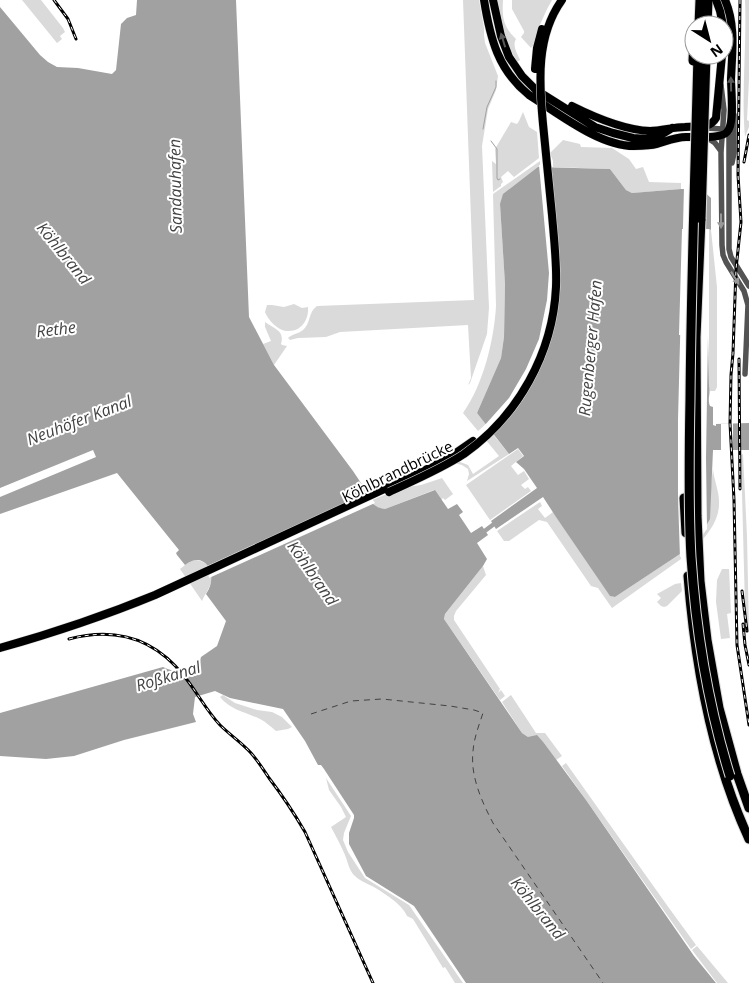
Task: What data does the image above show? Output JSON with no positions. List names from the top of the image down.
{
  "streets": {
    "main road": ["Köhlbrandbrücke"]
  },
  "water": [
    "Sandauhafen",
    "Köhlbrand",
    "Rethe",
    "Rugenberger Hafen",
    "Neuhöfer Kanal",
    "Roßkanal"
  ],
  "north": "bottom right"
}
